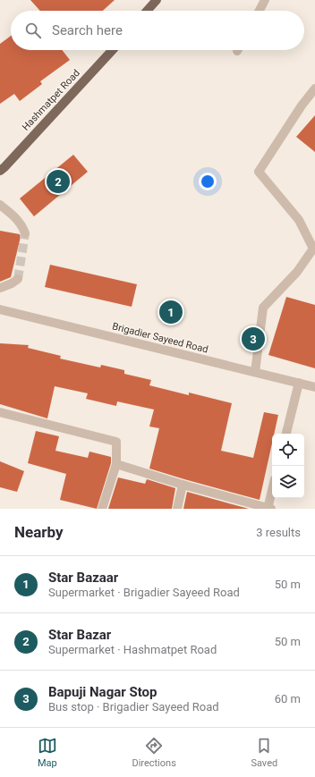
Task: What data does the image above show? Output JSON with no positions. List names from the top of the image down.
{
  "streets": {
    "main road": ["Hashmatpet Road"],
    "street": ["Brigadier Sayeed Road"]
  },
  "page": {
    "search": "Search here",
    "pins": ["2", "1", "3"],
    "heading": ["Nearby", "3 results"],
    "list": [
      {
        "mark": "1",
        "name": "Star Bazaar",
        "note": "Supermarket · Brigadier Sayeed Road",
        "value": "50 m"
      },
      {
        "mark": "2",
        "name": "Star Bazar",
        "note": "Supermarket · Hashmatpet Road",
        "value": "50 m"
      },
      {
        "mark": "3",
        "name": "Bapuji Nagar Stop",
        "note": "Bus stop · Brigadier Sayeed Road",
        "value": "60 m"
      }
    ],
    "nav": ["Map", "Directions", "Saved"]
  }
}
